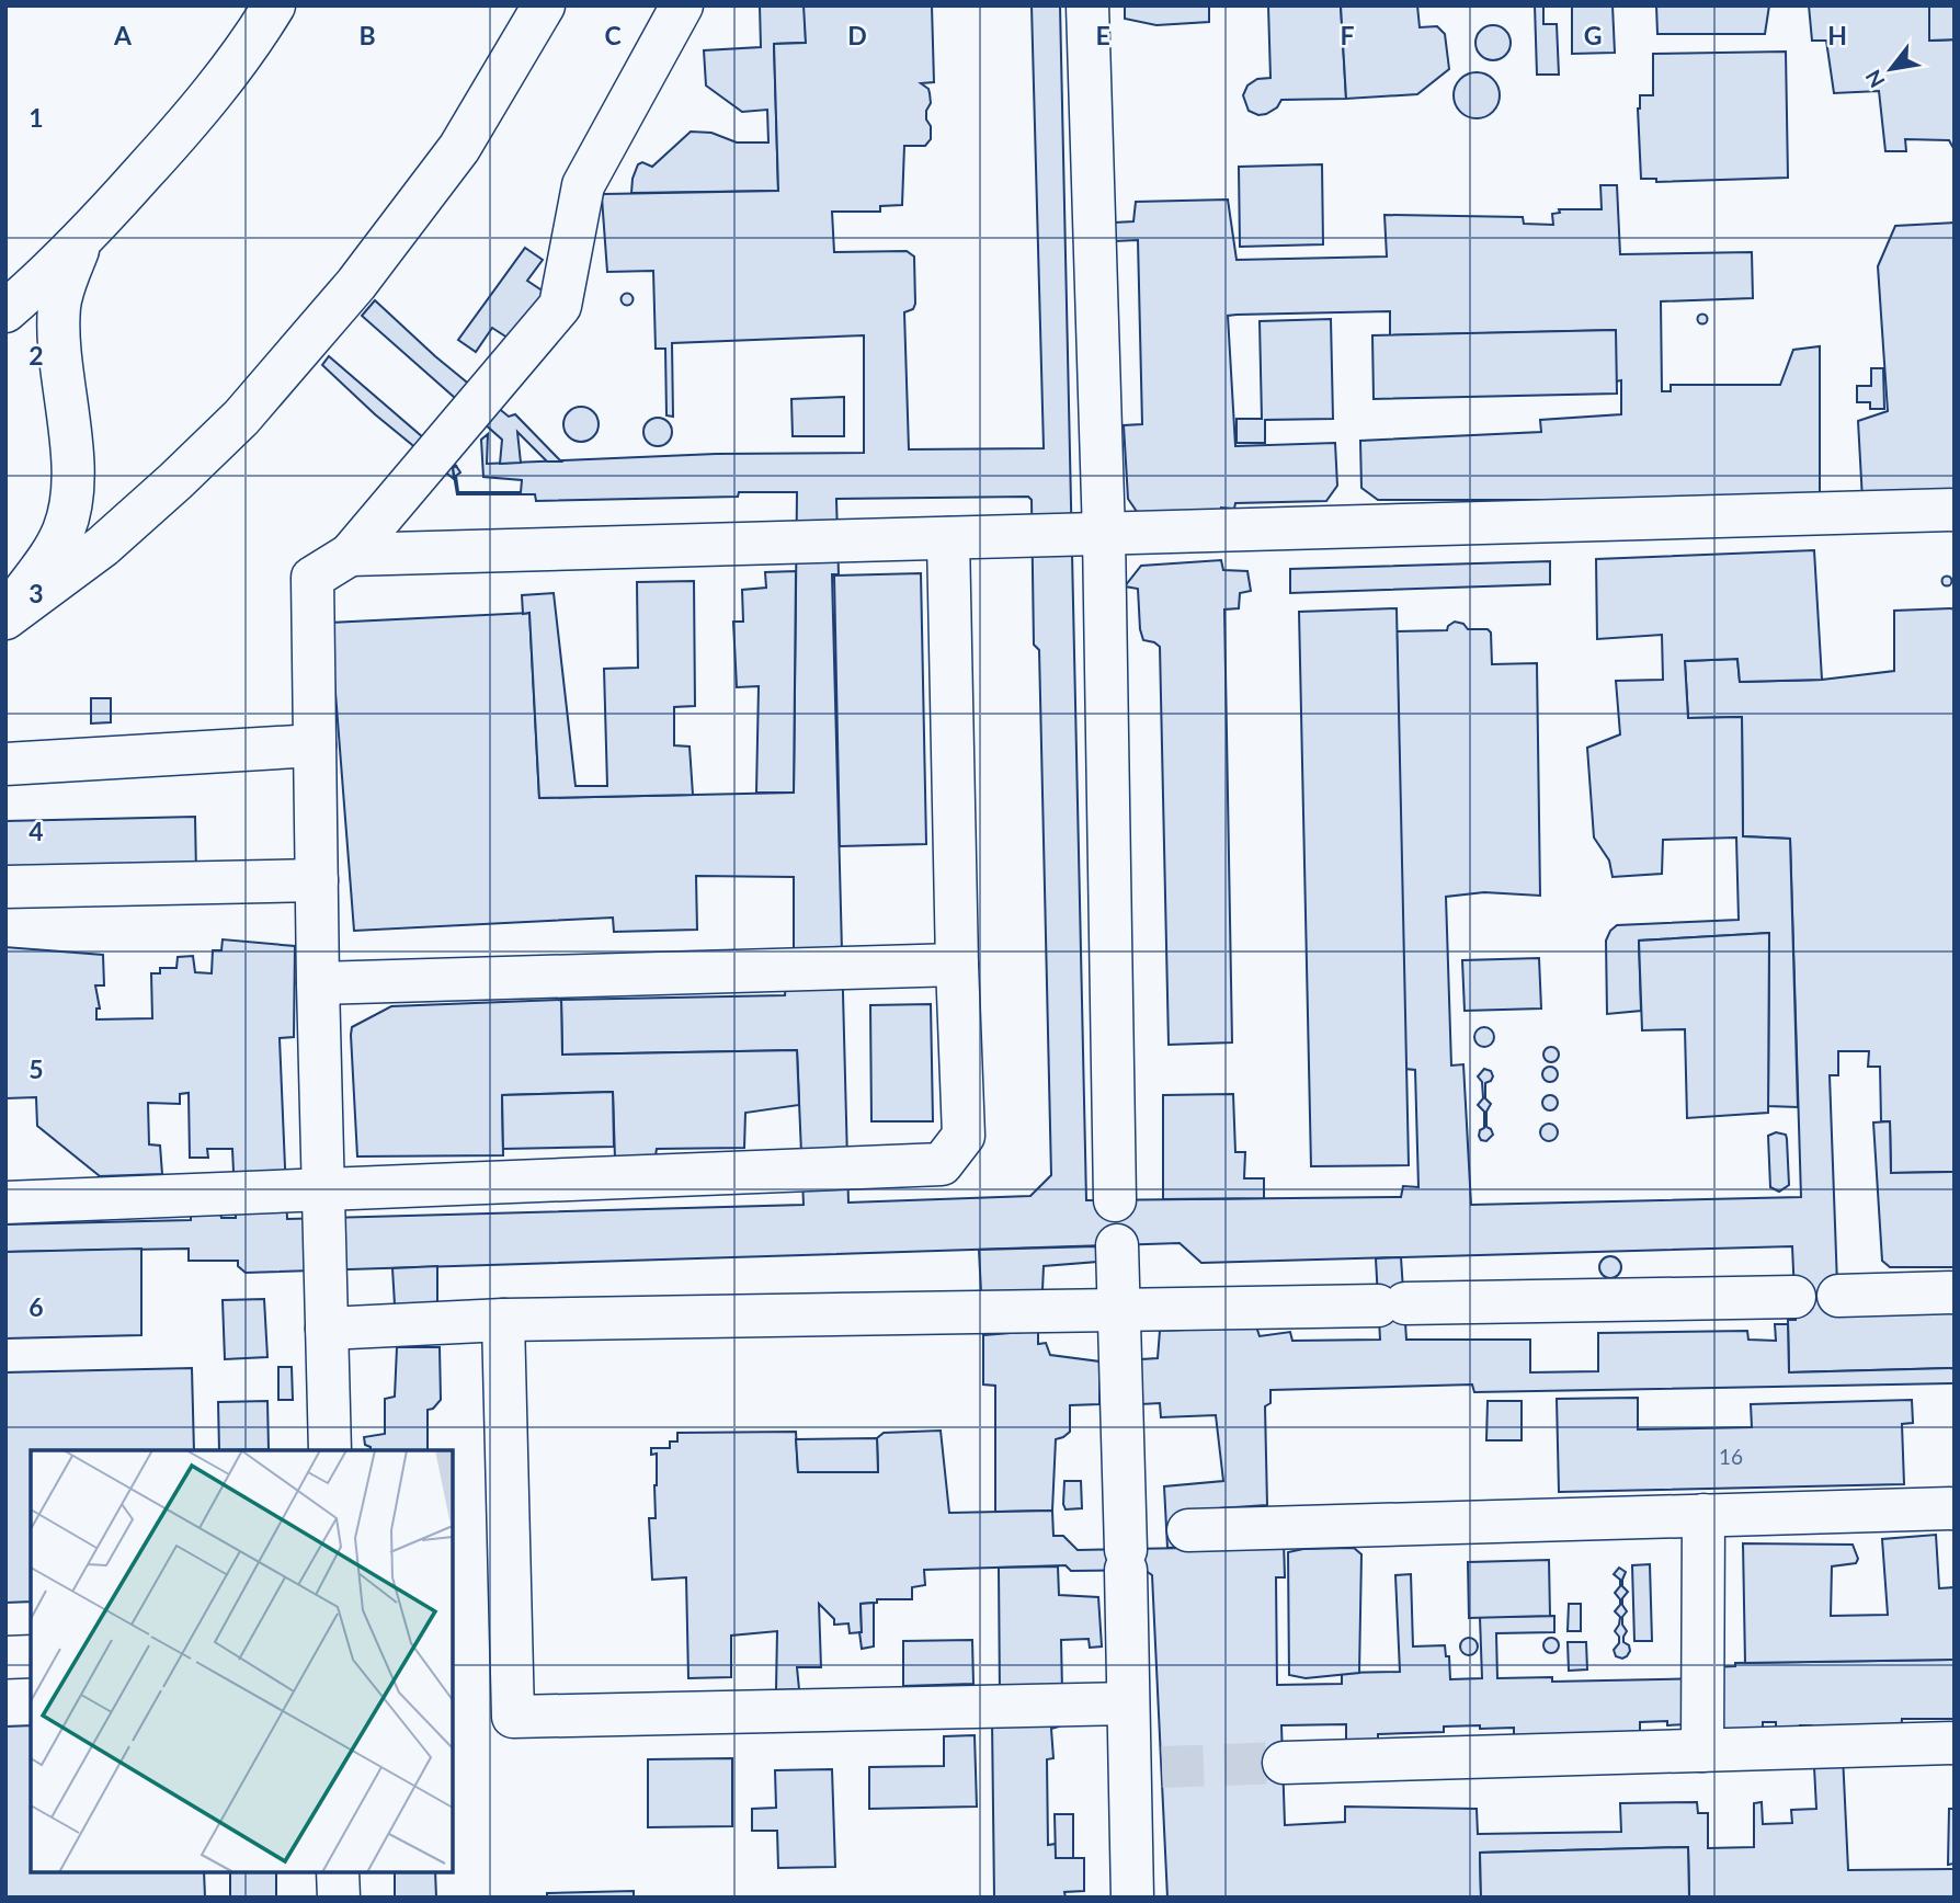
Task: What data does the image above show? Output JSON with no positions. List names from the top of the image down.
{
  "house_numbers": ["16"],
  "north": "bottom left",
  "grid": {
    "columns": [
      "A",
      "B",
      "C",
      "D",
      "E",
      "F",
      "G",
      "H"
    ],
    "rows": [
      "1",
      "2",
      "3",
      "4",
      "5",
      "6"
    ]
  }
}
